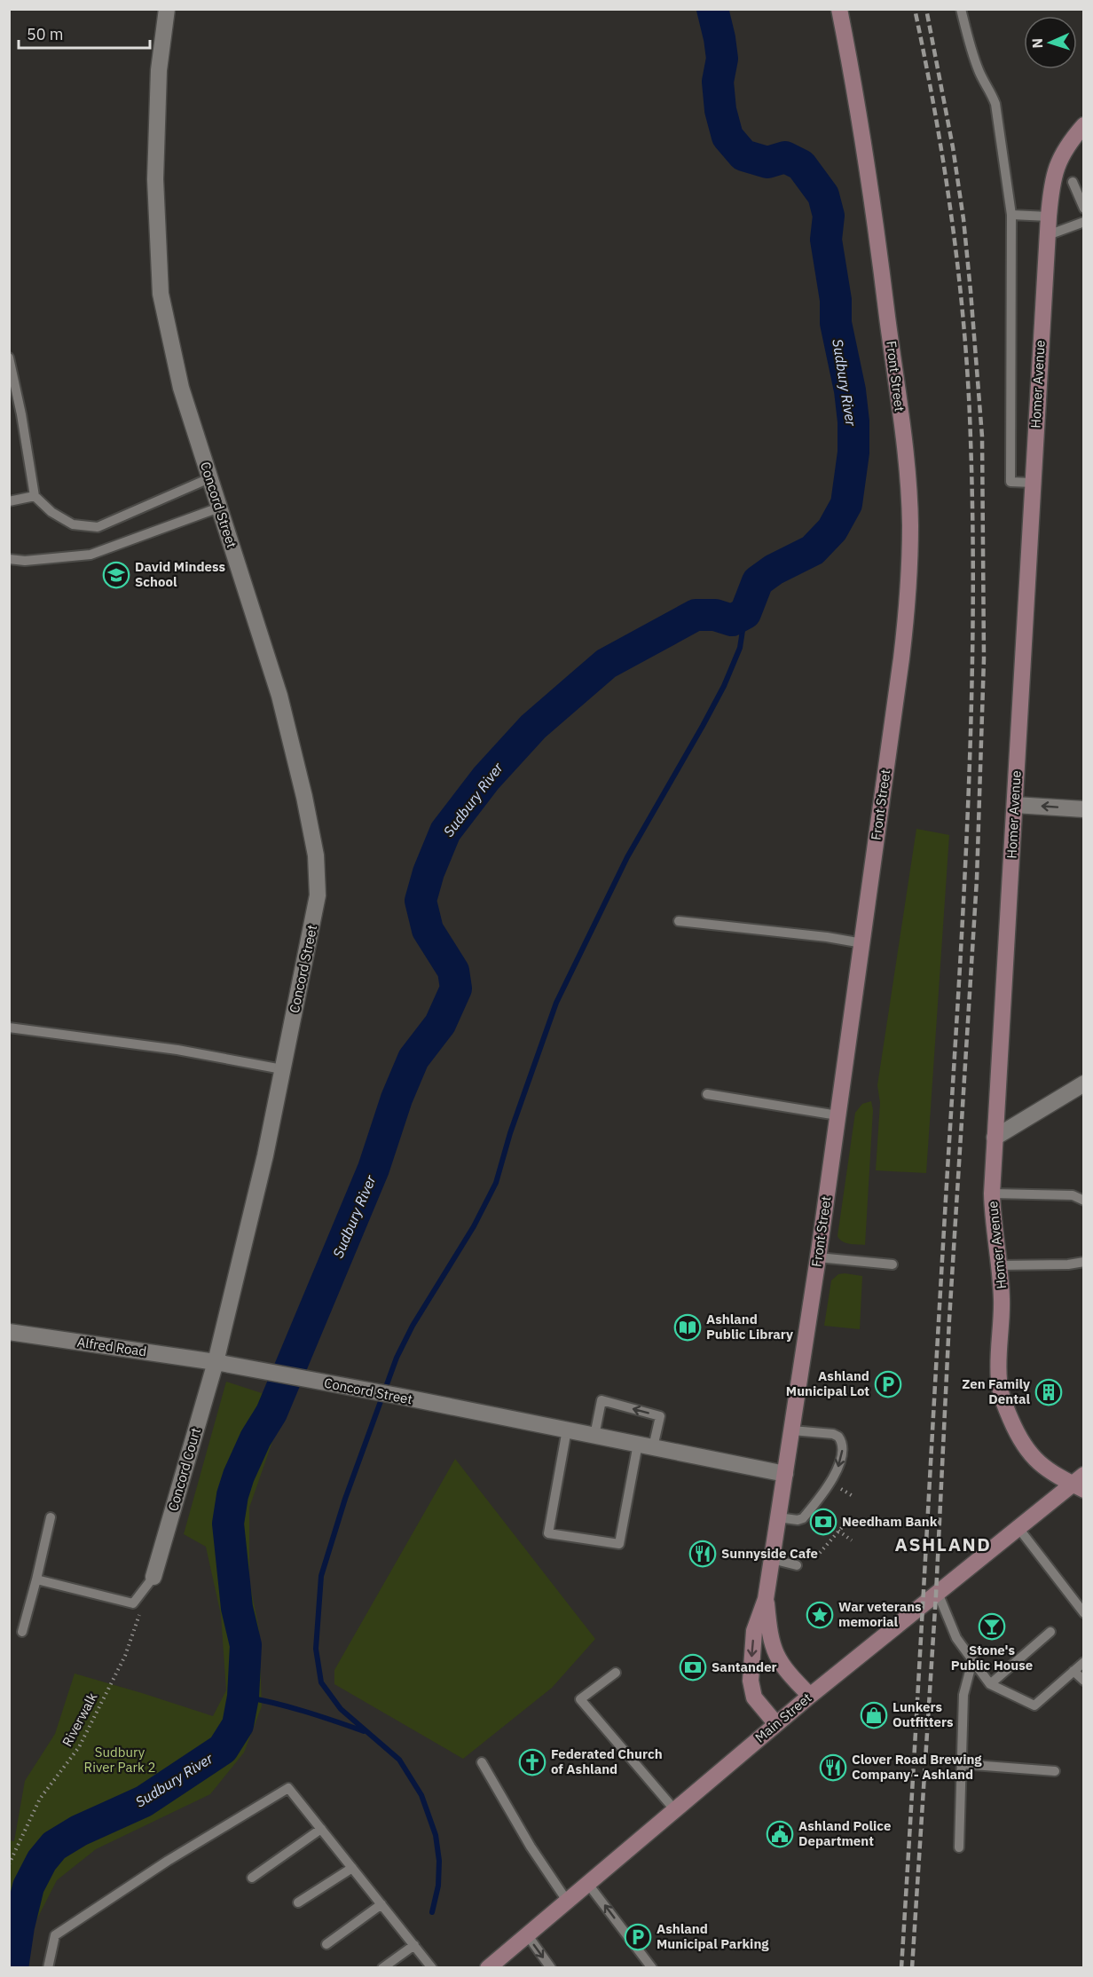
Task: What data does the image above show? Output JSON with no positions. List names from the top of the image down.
{
  "streets": {
    "street": [
      "Front Street",
      "Homer Avenue",
      "Concord Street",
      "Alfred Road",
      "Concord Court",
      "Main Street"
    ],
    "path": ["Riverwalk"]
  },
  "crossings": [
    ["Front Street", "Concord Street"],
    ["Front Street", "Main Street"],
    ["Homer Avenue", "Main Street"],
    ["Concord Street", "Alfred Road"],
    ["Concord Street", "Concord Court"],
    ["Alfred Road", "Concord Court"]
  ],
  "districts": ["ASHLAND"],
  "water": ["Sudbury River"],
  "parks": ["Sudbury River Park 2"],
  "places": {
    "school or university": ["David Mindess School"],
    "library": ["Ashland Public Library"],
    "parking": ["Ashland Municipal Lot", "Ashland Municipal Parking"],
    "building": ["Zen Family Dental"],
    "bank": ["Needham Bank", "Santander"],
    "restaurant": ["Sunnyside Cafe", "Clover Road Brewing Company - Ashland"],
    "place": ["War veterans memorial"],
    "bar": ["Stone's Public House"],
    "shop": ["Lunkers Outfitters"],
    "church": ["Federated Church of Ashland"],
    "public building": ["Ashland Police Department"]
  },
  "scale_bar": "50 m",
  "north": "left"
}
